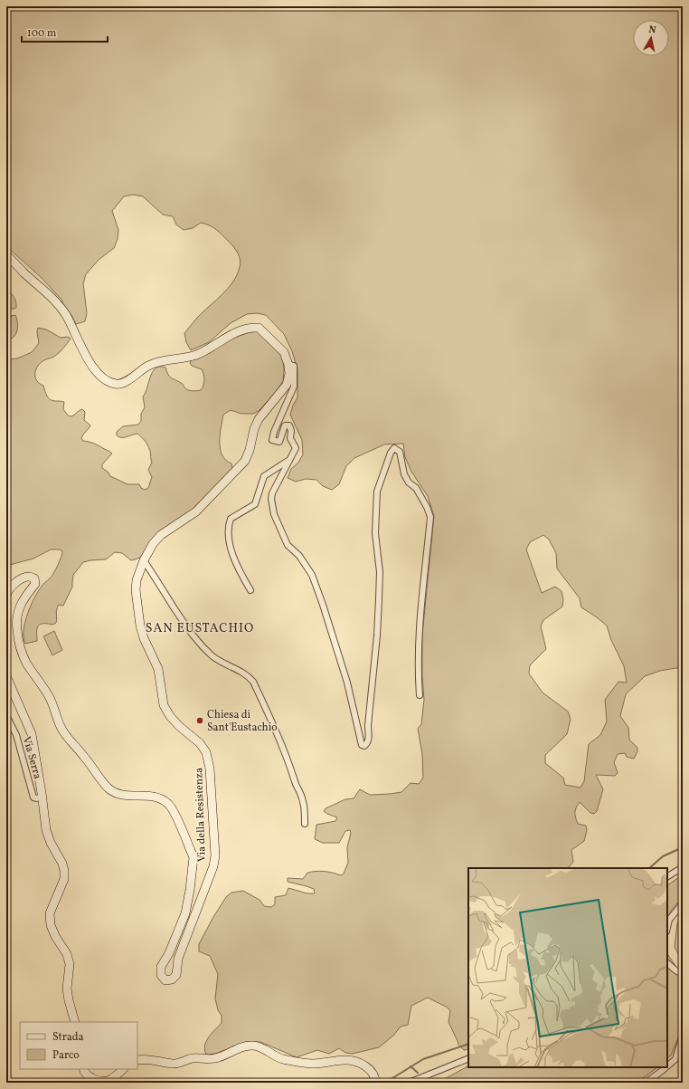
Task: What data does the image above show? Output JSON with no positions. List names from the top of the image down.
{
  "streets": {
    "street": ["Via Serra", "Via della Resistenza"]
  },
  "districts": ["SAN EUSTACHIO"],
  "places": ["Chiesa di Sant'Eustachio"],
  "legend": ["Strada", "Parco"],
  "scale_bar": "100 m",
  "north": "top"
}
